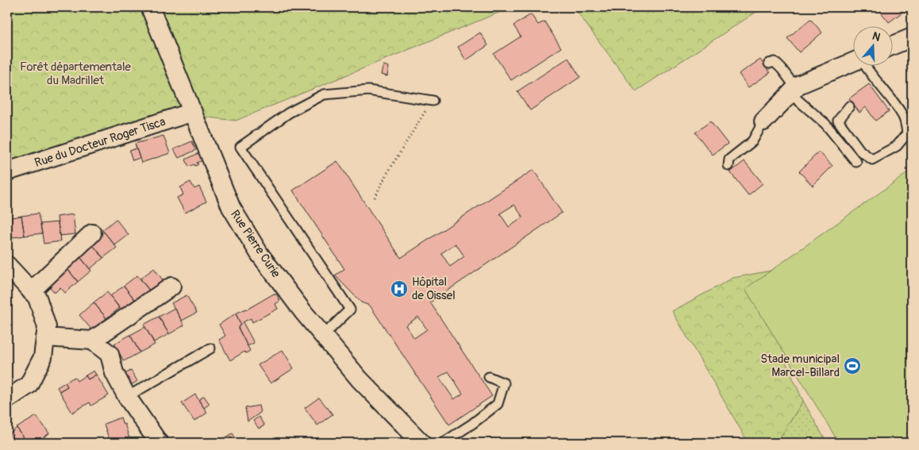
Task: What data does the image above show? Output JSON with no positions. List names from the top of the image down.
{
  "streets": {
    "street": ["Rue du Docteur Roger Tisca", "Rue Pierre Curie"]
  },
  "crossings": [
    ["Rue du Docteur Roger Tisca", "Rue Pierre Curie"]
  ],
  "parks": ["Forêt départementale du Madrillet"],
  "places": {
    "hospital": ["Hôpital de Oissel"],
    "sports": ["Stade municipal Marcel-Billard"]
  },
  "north": "top"
}
